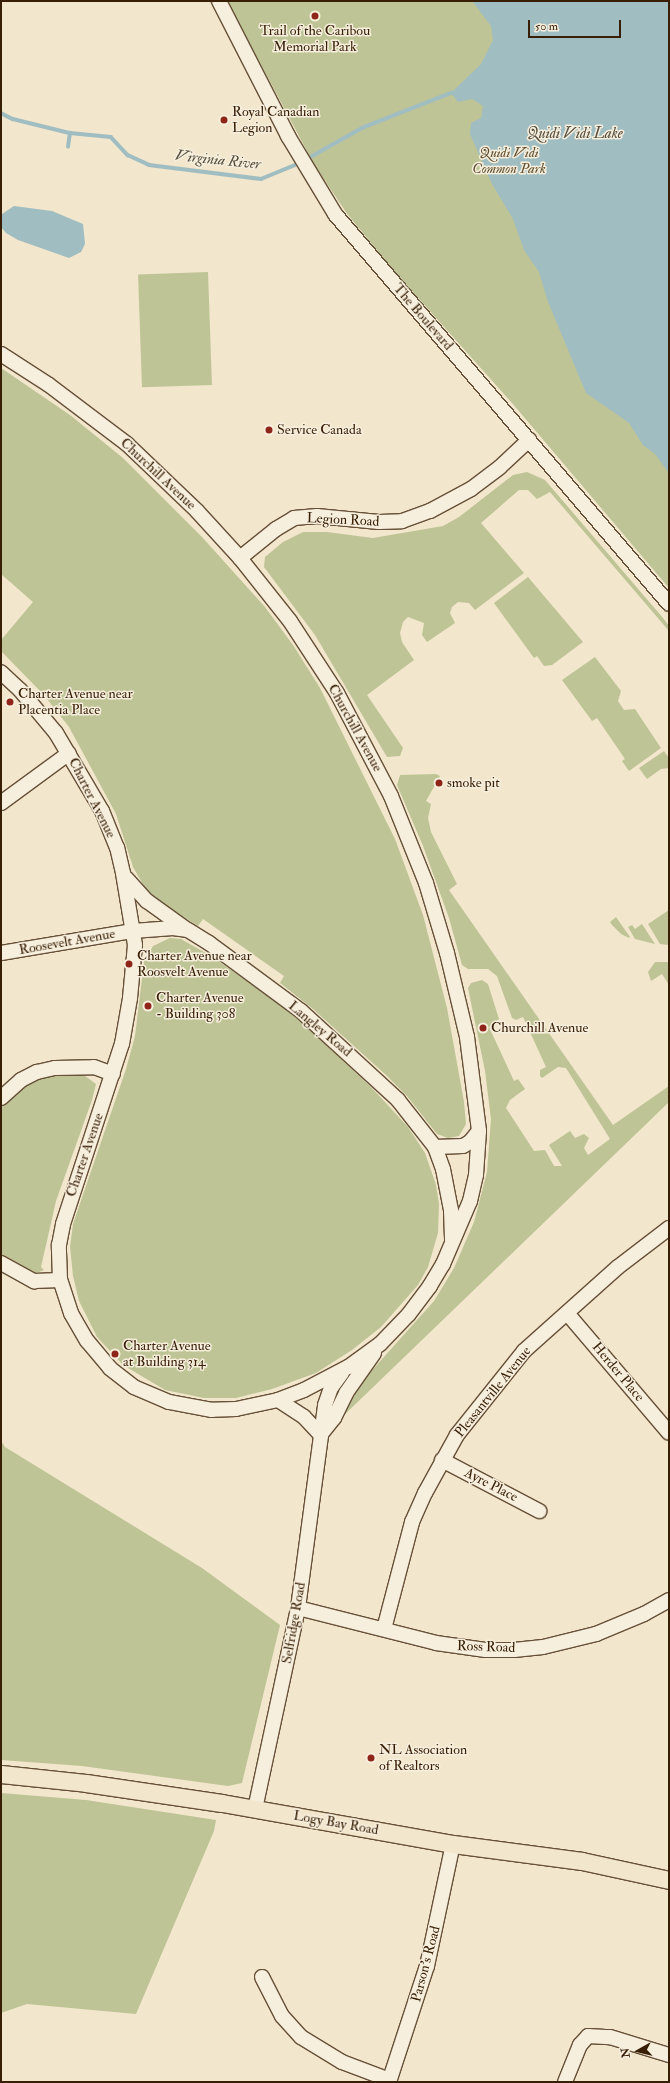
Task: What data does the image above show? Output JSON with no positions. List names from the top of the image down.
{
  "streets": {
    "main road": ["Logy Bay Road"],
    "street": [
      "The Boulevard",
      "Churchill Avenue",
      "Legion Road",
      "Charter Avenue",
      "Roosevelt Avenue",
      "Langley Road",
      "Herder Place",
      "Pleasantville Avenue",
      "Ayre Place",
      "Selfridge Road",
      "Ross Road",
      "Parson's Road"
    ]
  },
  "crossings": [
    ["The Boulevard", "Legion Road"],
    ["Churchill Avenue", "Legion Road"],
    ["Churchill Avenue", "Charter Avenue"],
    ["Churchill Avenue", "Langley Road"],
    ["Churchill Avenue", "Selfridge Road"],
    ["Charter Avenue", "Roosevelt Avenue"],
    ["Charter Avenue", "Langley Road"],
    ["Charter Avenue", "Selfridge Road"],
    ["Roosevelt Avenue", "Langley Road"],
    ["Herder Place", "Pleasantville Avenue"],
    ["Pleasantville Avenue", "Ayre Place"],
    ["Pleasantville Avenue", "Ross Road"],
    ["Selfridge Road", "Ross Road"],
    ["Selfridge Road", "Logy Bay Road"],
    ["Logy Bay Road", "Parson's Road"]
  ],
  "water": ["Quidi Vidi Lake", "Virginia River"],
  "parks": ["Quidi Vidi Common Park"],
  "places": [
    "Trail of the Caribou Memorial Park",
    "Royal Canadian Legion",
    "Service Canada",
    "Charter Avenue near Placentia Place",
    "smoke pit",
    "Charter Avenue near Roosvelt Avenue",
    "Charter Avenue - Building 308",
    "Churchill Avenue",
    "Charter Avenue at Building 314",
    "NL Association of Realtors"
  ],
  "scale_bar": "50 m",
  "north": "left"
}
